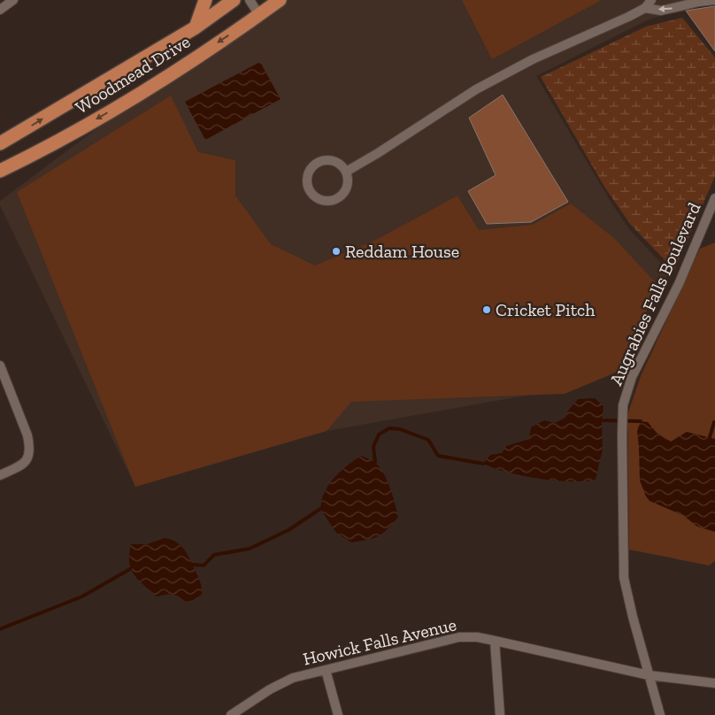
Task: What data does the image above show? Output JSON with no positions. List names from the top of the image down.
{
  "streets": {
    "main road": ["Woodmead Drive"],
    "street": ["Augrabies Falls Boulevard", "Howick Falls Avenue"]
  },
  "crossings": [
    ["Augrabies Falls Boulevard", "Howick Falls Avenue"]
  ],
  "places": ["Reddam House", "Cricket Pitch"]
}
